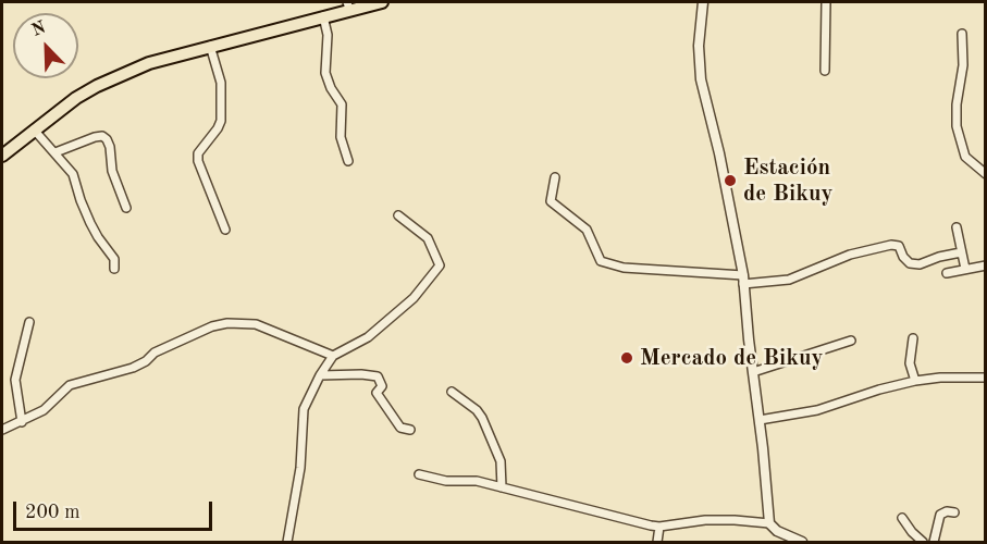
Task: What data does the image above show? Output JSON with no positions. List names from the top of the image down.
{
  "places": ["Estación de Bikuy", "Mercado de Bikuy"],
  "scale_bar": "200 m",
  "north": "top left"
}
